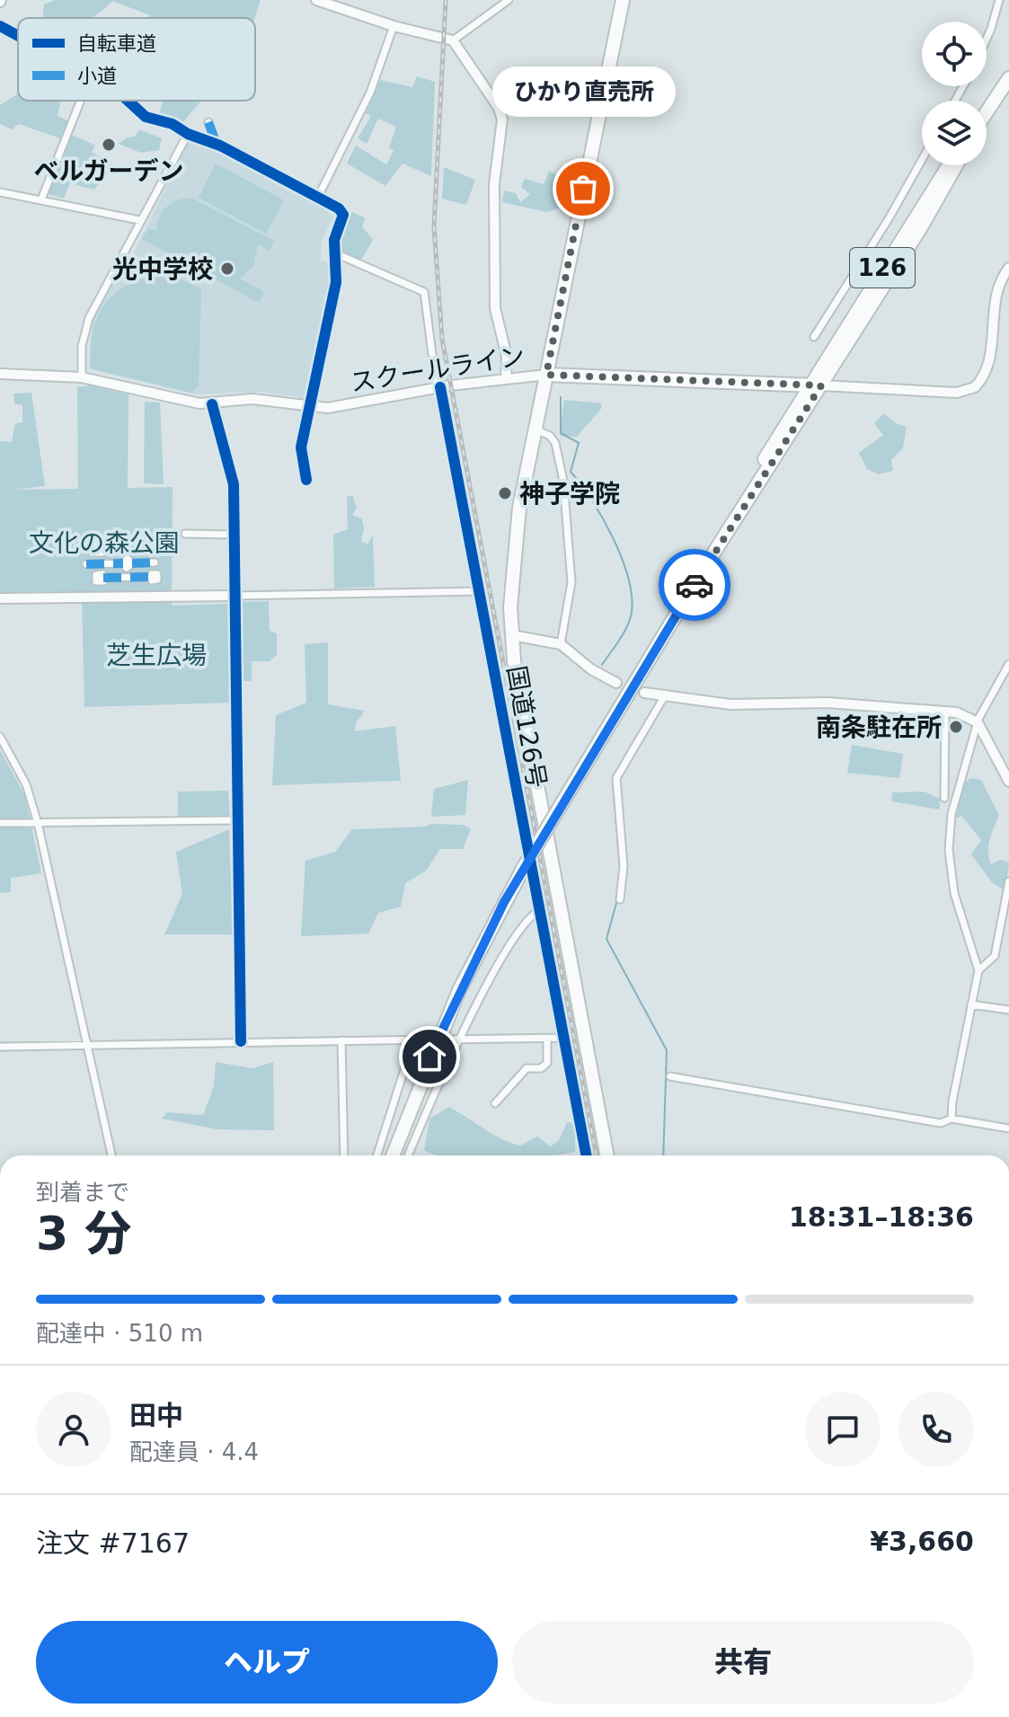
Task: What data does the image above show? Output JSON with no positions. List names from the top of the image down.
{
  "streets": {
    "highway": ["126", "国道126号"],
    "street": ["スクールライン"]
  },
  "crossings": [
    ["スクールライン", "国道126号"]
  ],
  "parks": ["文化の森公園", "芝生広場"],
  "places": [
    "ベルガーデン",
    "ひかり直売所",
    "光中学校",
    "神子学院",
    "南条駐在所"
  ],
  "legend": ["自転車道", "小道"],
  "page": {
    "bubble": "ひかり直売所",
    "heading": ["3 分", "到着まで", "18:31–18:36"],
    "panel": [
      "田中",
      "配達員 · 4.4",
      "注文 #7167",
      "¥3,660"
    ],
    "bar": "配達中 · 510 m",
    "buttons": ["ヘルプ", "共有"]
  }
}
